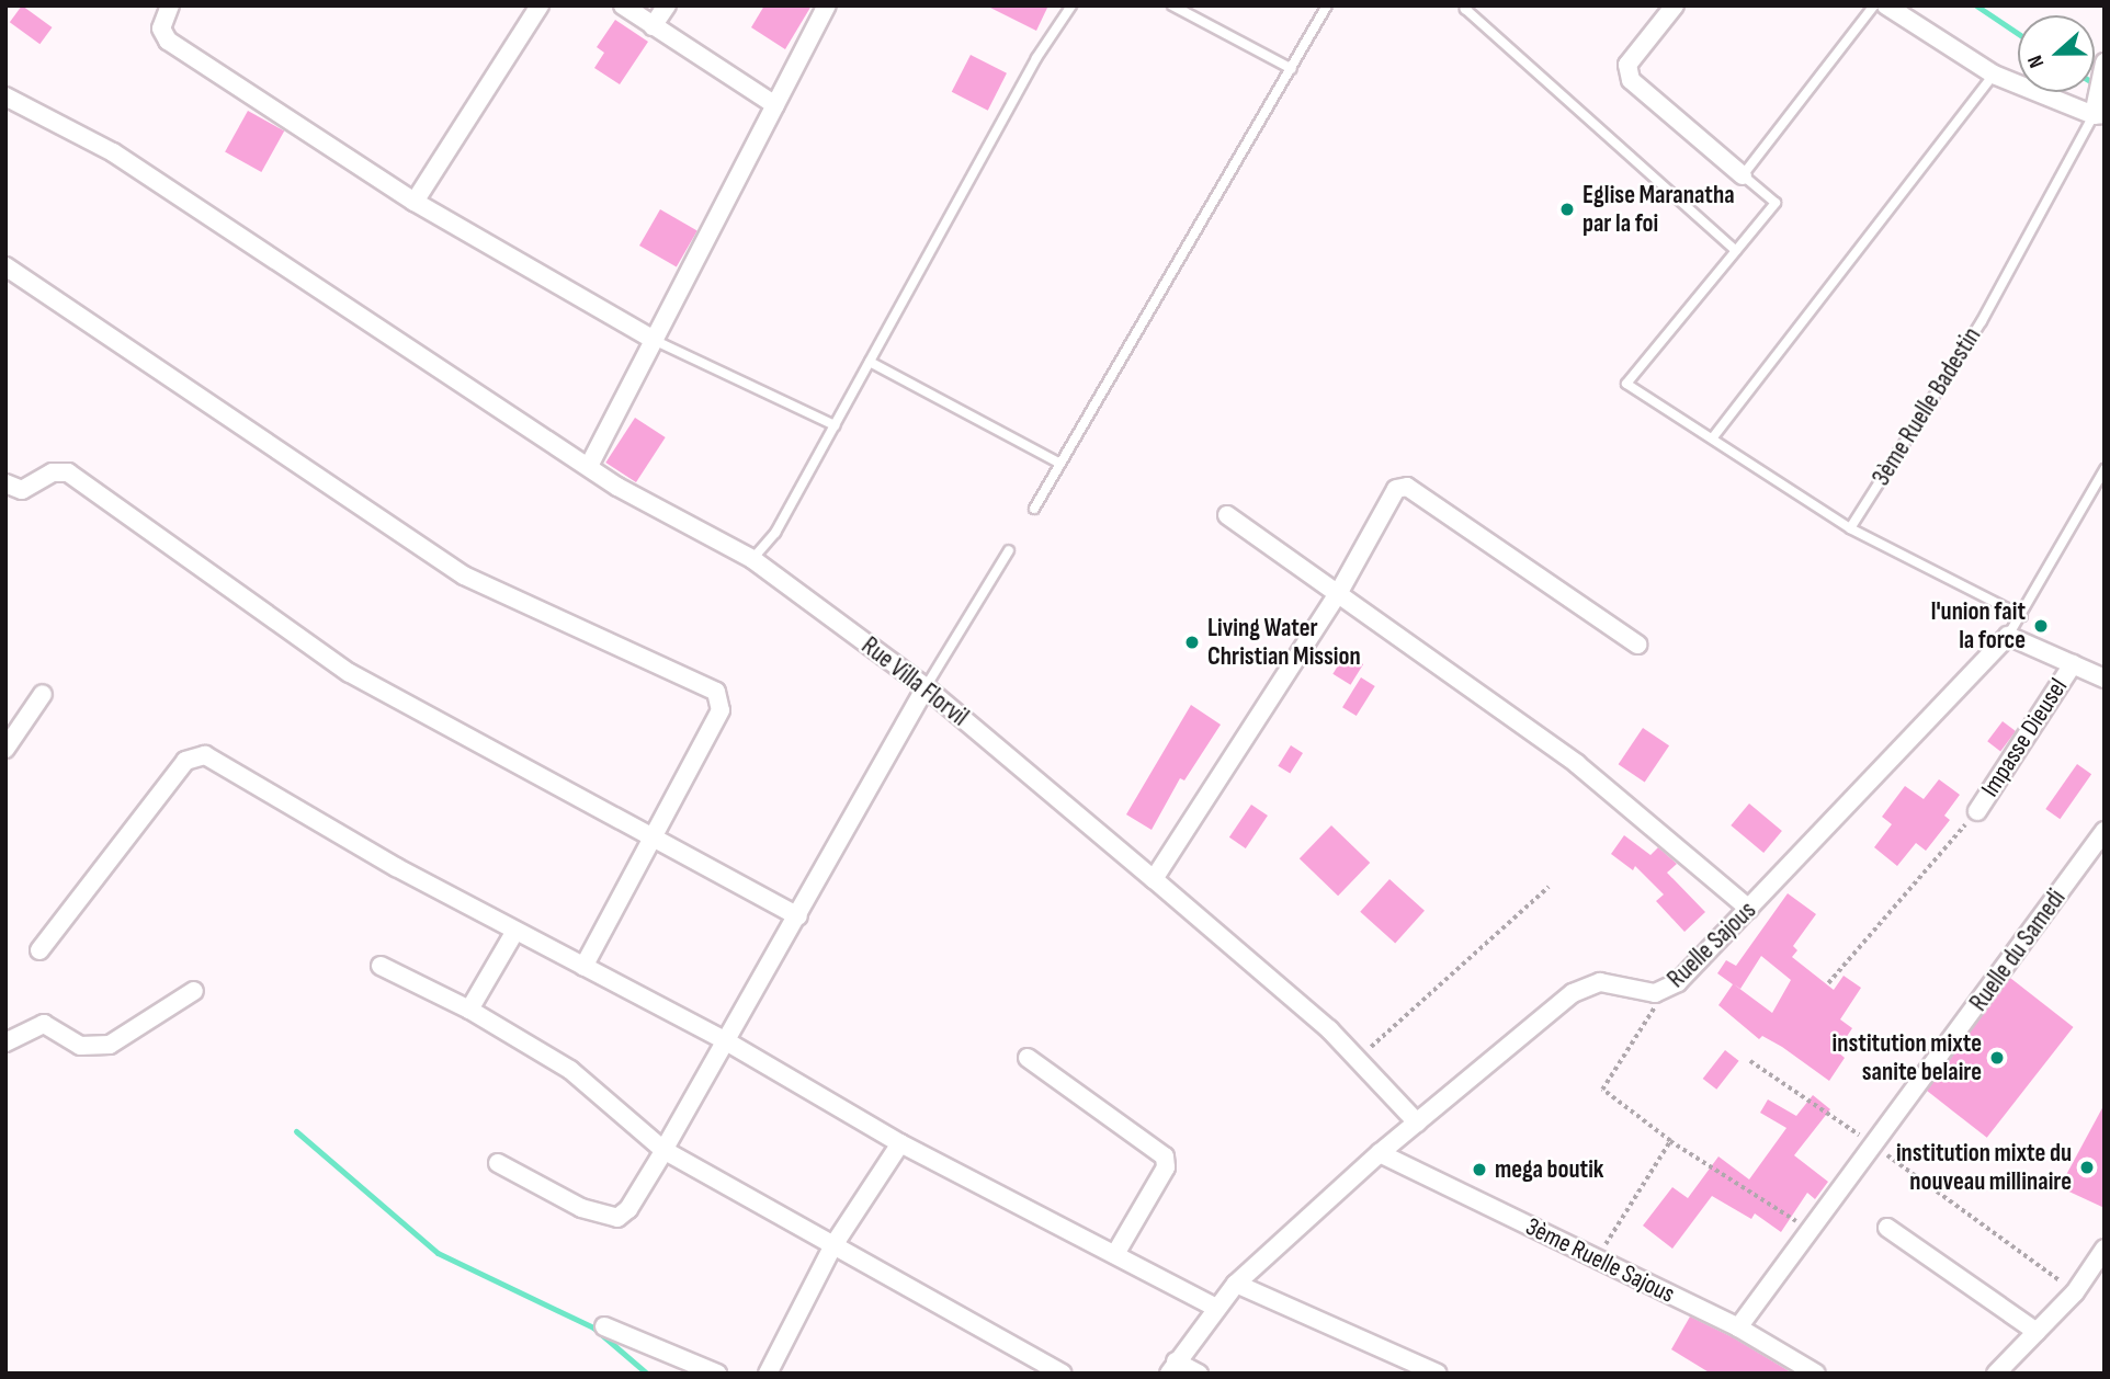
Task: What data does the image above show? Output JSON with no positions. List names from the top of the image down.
{
  "streets": {
    "street": [
      "Rue Villa Florvil",
      "Impasse Dieusel",
      "Ruelle Sajous",
      "Ruelle du Samedi",
      "3ème Ruelle Sajous"
    ],
    "lane": ["3ème Ruelle Badestin"]
  },
  "crossings": [
    ["Rue Villa Florvil", "Ruelle Sajous"],
    ["Ruelle Sajous", "3ème Ruelle Sajous"],
    ["Ruelle du Samedi", "3ème Ruelle Sajous"]
  ],
  "places": [
    "Eglise Maranatha par la foi",
    "l'union fait la force",
    "Living Water Christian Mission",
    "institution mixte sanite belaire",
    "institution mixte du nouveau millinaire",
    "mega boutik"
  ],
  "north": "left"
}
